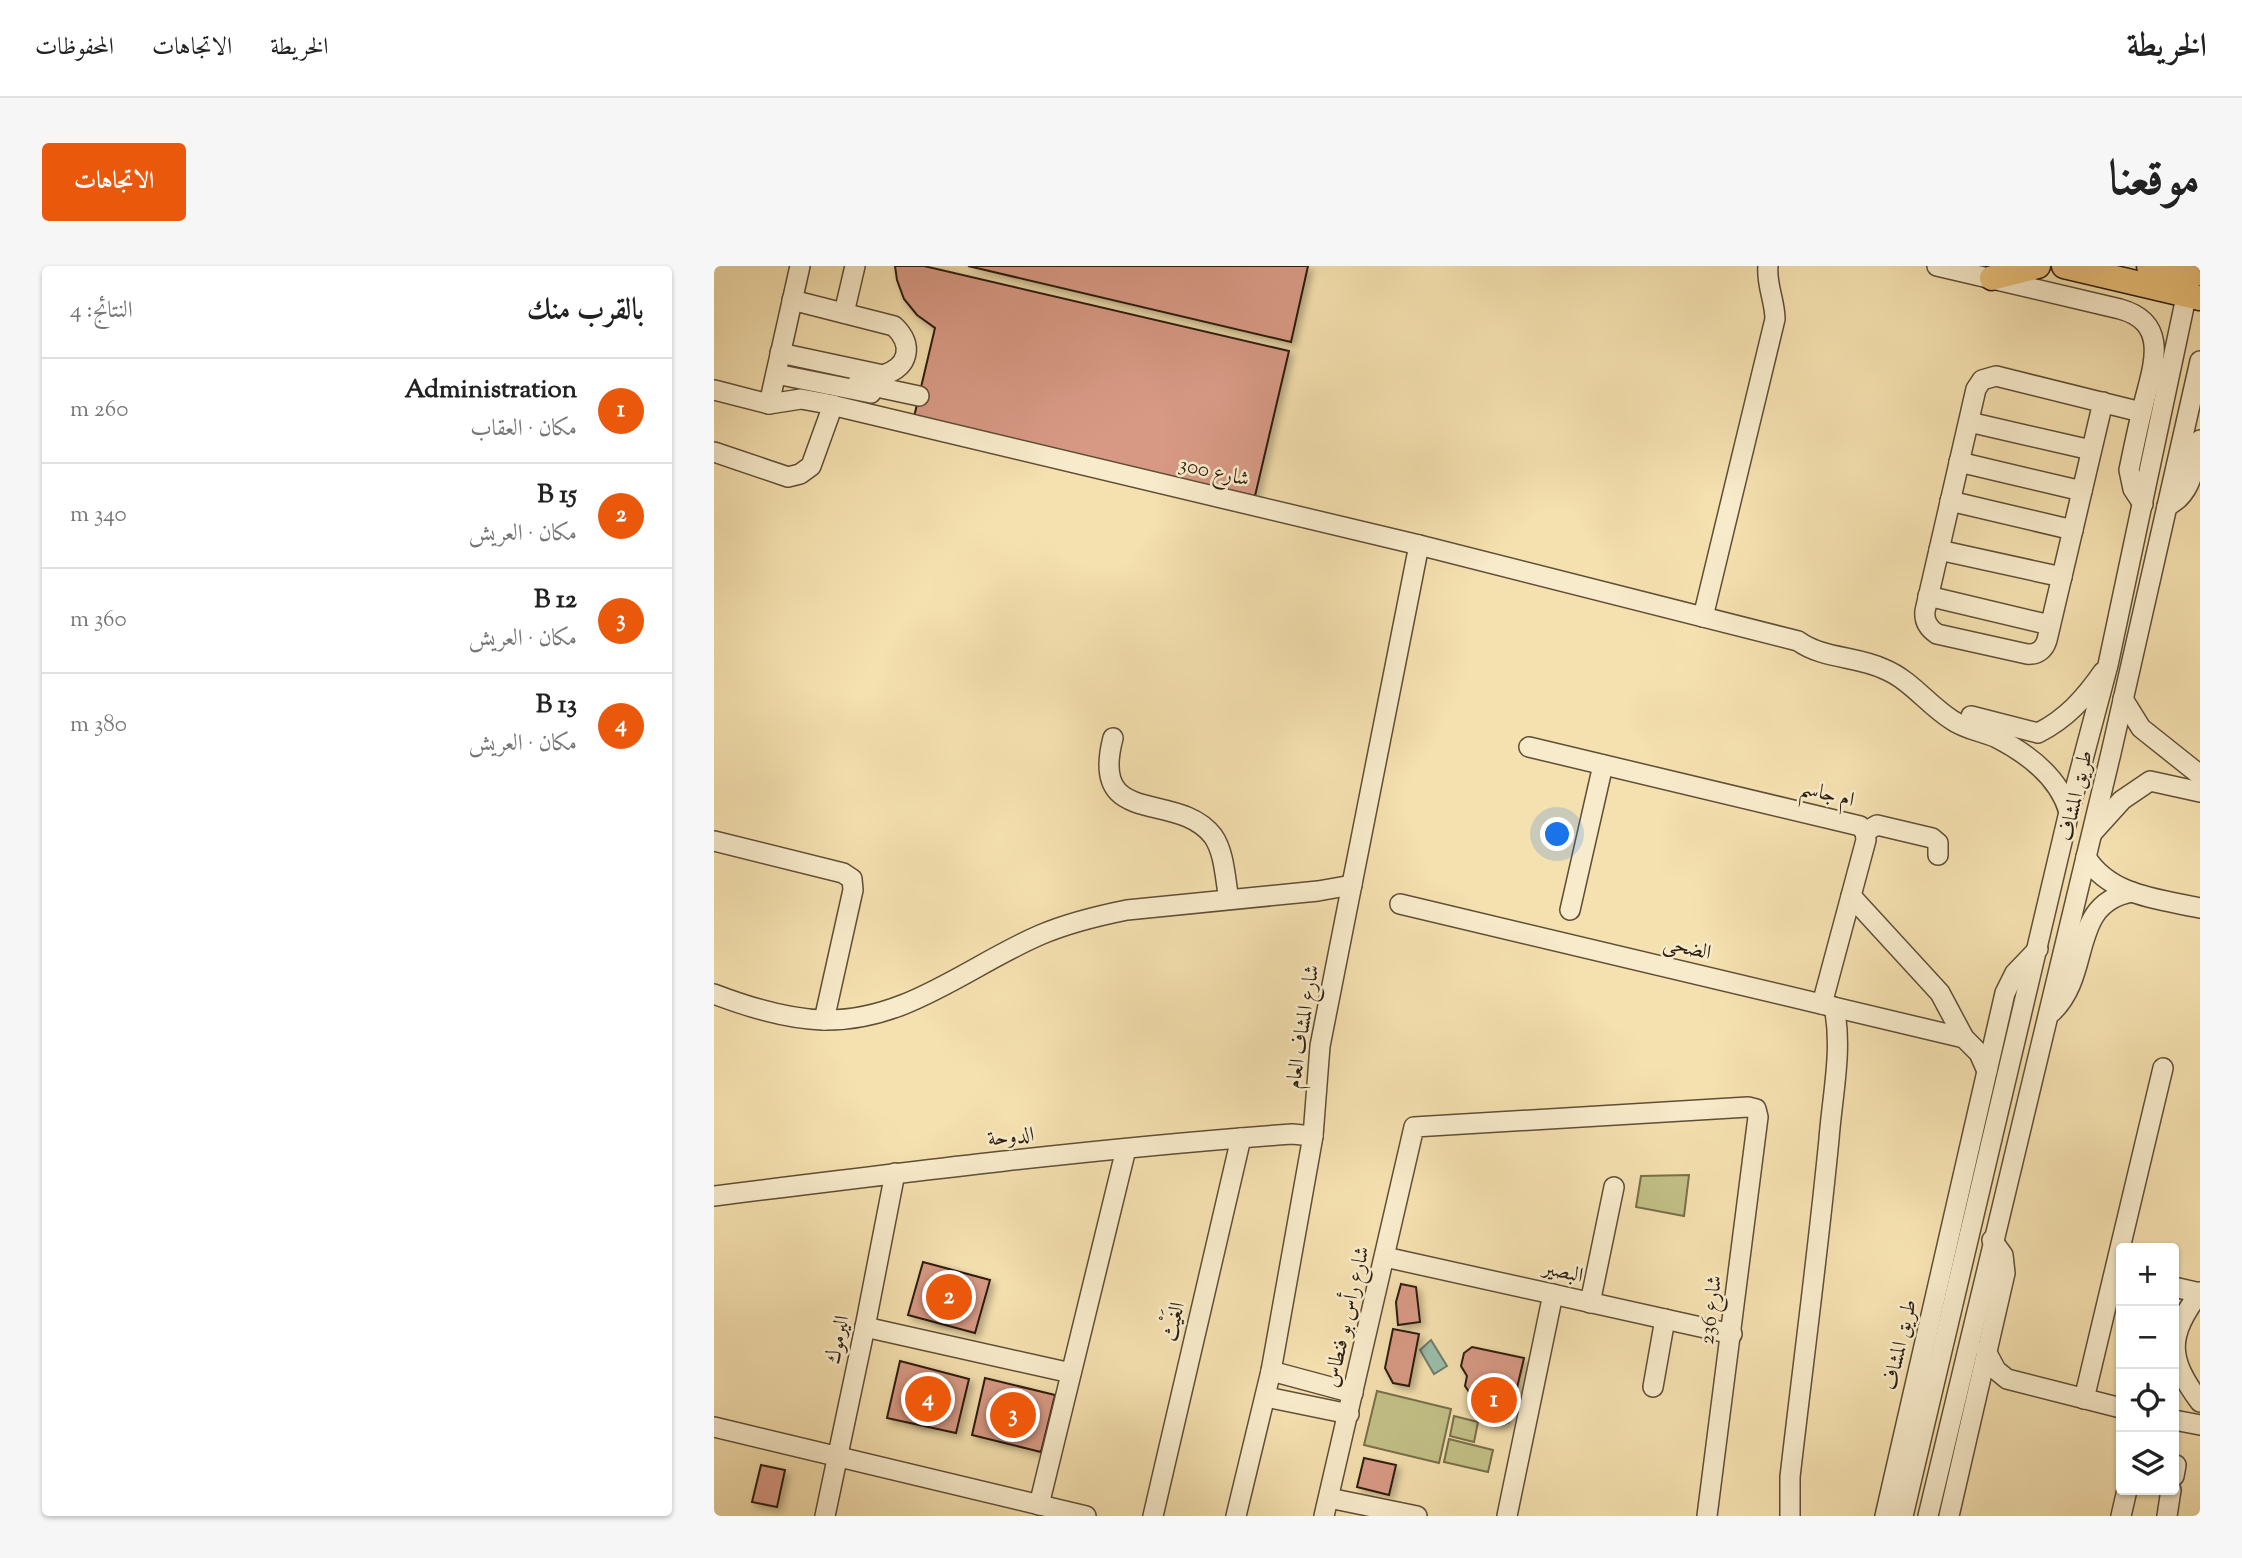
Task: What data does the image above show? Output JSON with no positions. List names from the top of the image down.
{
  "streets": {
    "street": [
      "شارع 300",
      "ام جاسم",
      "طريق المشاف",
      "الضحى",
      "شارع المشاف العام",
      "الدوحة",
      "البصير",
      "شارع 236",
      "شارع رأس بو فنطاس",
      "الغَيْث",
      "اليرموك"
    ]
  },
  "crossings": [
    ["شارع 300", "شارع المشاف العام"],
    ["ام جاسم", "الضحى"],
    ["شارع المشاف العام", "الدوحة"],
    ["الدوحة", "الغَيْث"],
    ["الدوحة", "اليرموك"],
    ["البصير", "شارع 236"],
    ["البصير", "شارع رأس بو فنطاس"],
    ["شارع 236", "شارع رأس بو فنطاس"]
  ],
  "page": {
    "header": "الخريطة",
    "nav": ["الخريطة", "الاتجاهات", "المحفوظات"],
    "title": "موقعنا",
    "buttons": "الاتجاهات",
    "heading": ["بالقرب منك", "النتائج: 4"],
    "list": [
      {
        "mark": "1",
        "name": "Administration",
        "note": "مكان · العقاب",
        "value": "260 m"
      },
      {
        "mark": "2",
        "name": "B 15",
        "note": "مكان · العريش",
        "value": "340 m"
      },
      {
        "mark": "3",
        "name": "B 12",
        "note": "مكان · العريش",
        "value": "360 m"
      },
      {
        "mark": "4",
        "name": "B 13",
        "note": "مكان · العريش",
        "value": "380 m"
      }
    ],
    "map_buttons": ["+", "−"],
    "pins": [
      "2",
      "4",
      "1",
      "3"
    ]
  }
}
